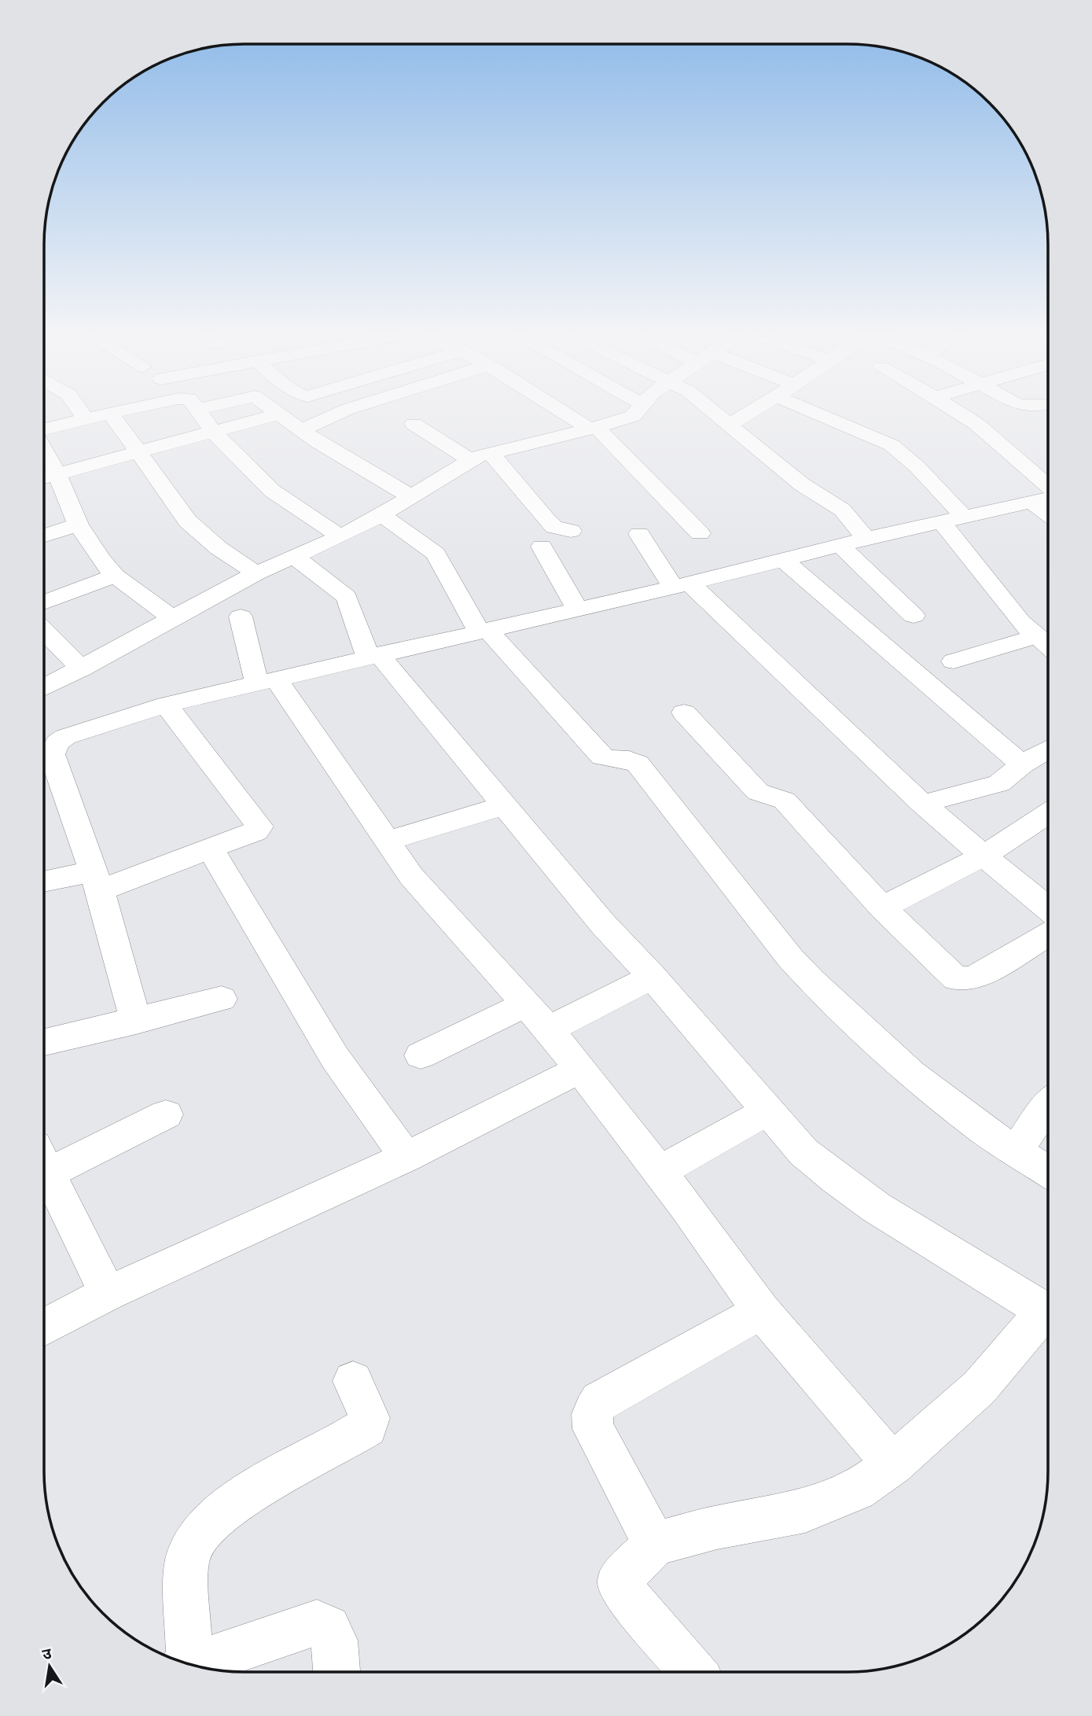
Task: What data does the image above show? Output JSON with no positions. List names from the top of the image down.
{
  "north": "top"
}
